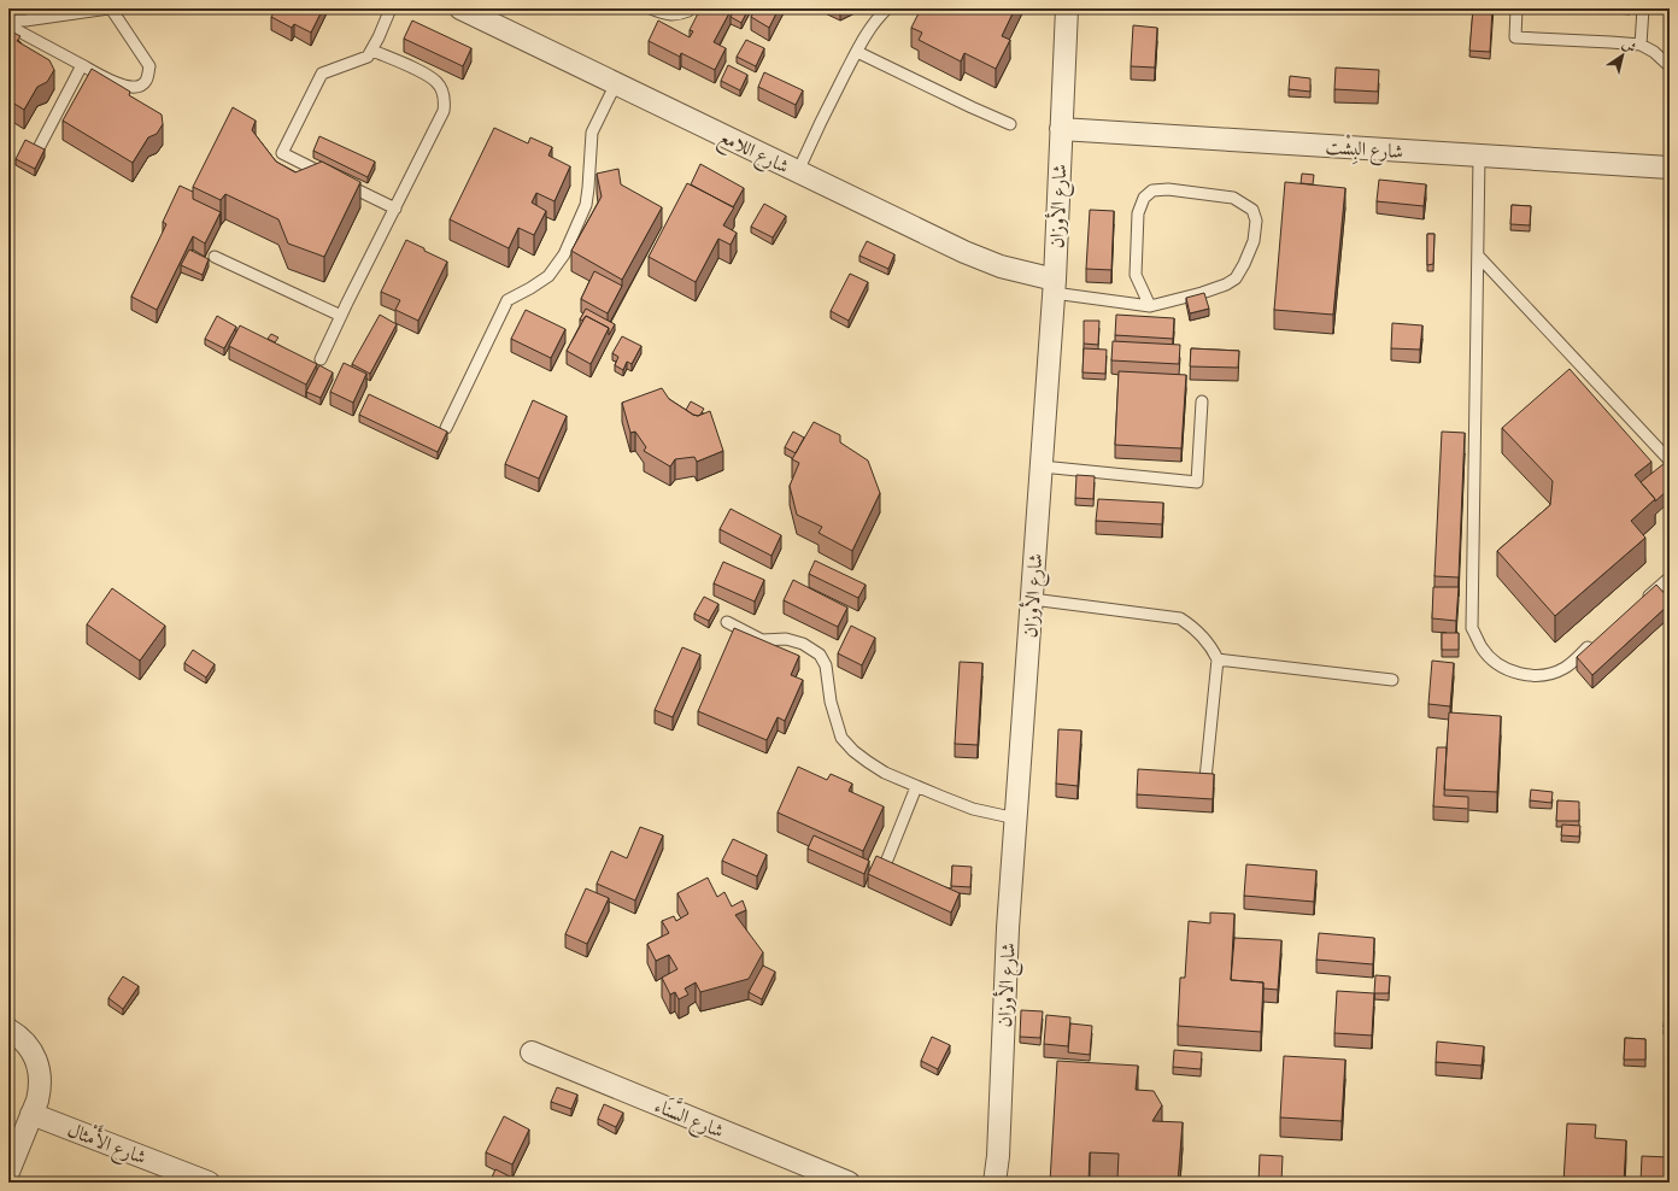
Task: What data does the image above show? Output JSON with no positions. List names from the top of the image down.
{
  "streets": {
    "street": [
      "شارع البِشْت",
      "شارع اللامع",
      "شارع الأوزان",
      "شارع السَّنَاء",
      "شارع الأَمْثال"
    ]
  },
  "crossings": [
    ["شارع البِشْت", "شارع الأوزان"],
    ["شارع اللامع", "شارع الأوزان"]
  ],
  "north": "top right"
}
